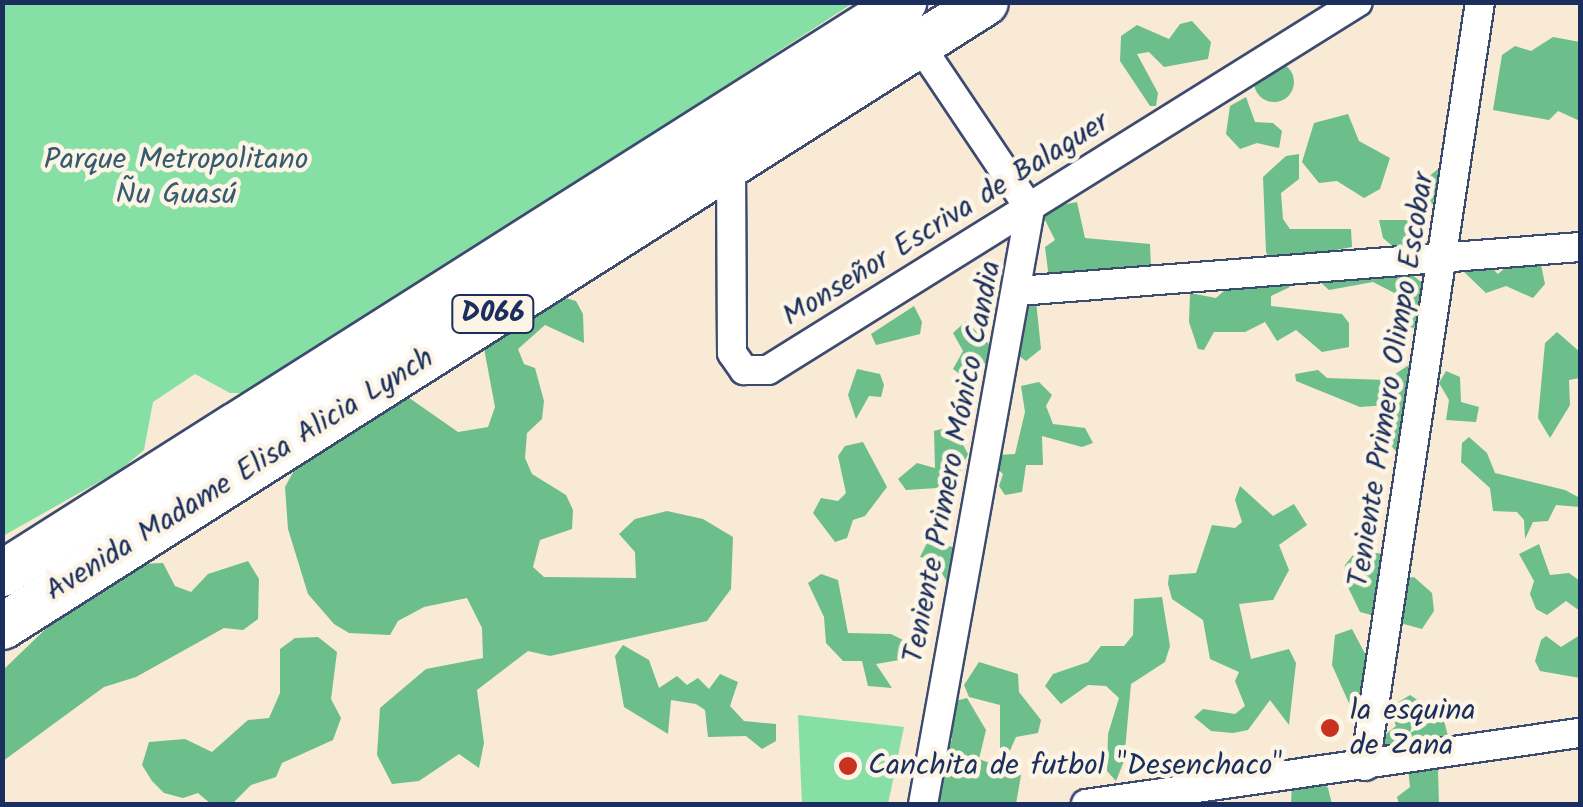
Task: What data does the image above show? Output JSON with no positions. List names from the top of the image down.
{
  "streets": {
    "highway": ["D066", "Avenida Madame Elisa Alicia Lynch"],
    "street": ["Monseñor Escriva de Balaguer", "Teniente Primero Olimpo Escobar", "Teniente Primero Mónico Candia"]
  },
  "crossings": [
    ["Monseñor Escriva de Balaguer", "Teniente Primero Mónico Candia"],
    ["Monseñor Escriva de Balaguer", "Avenida Madame Elisa Alicia Lynch"]
  ],
  "parks": ["Parque Metropolitano Ñu Guasú"],
  "places": ["la esquina de Zana", "Canchita de futbol \"Desenchaco\""]
}
